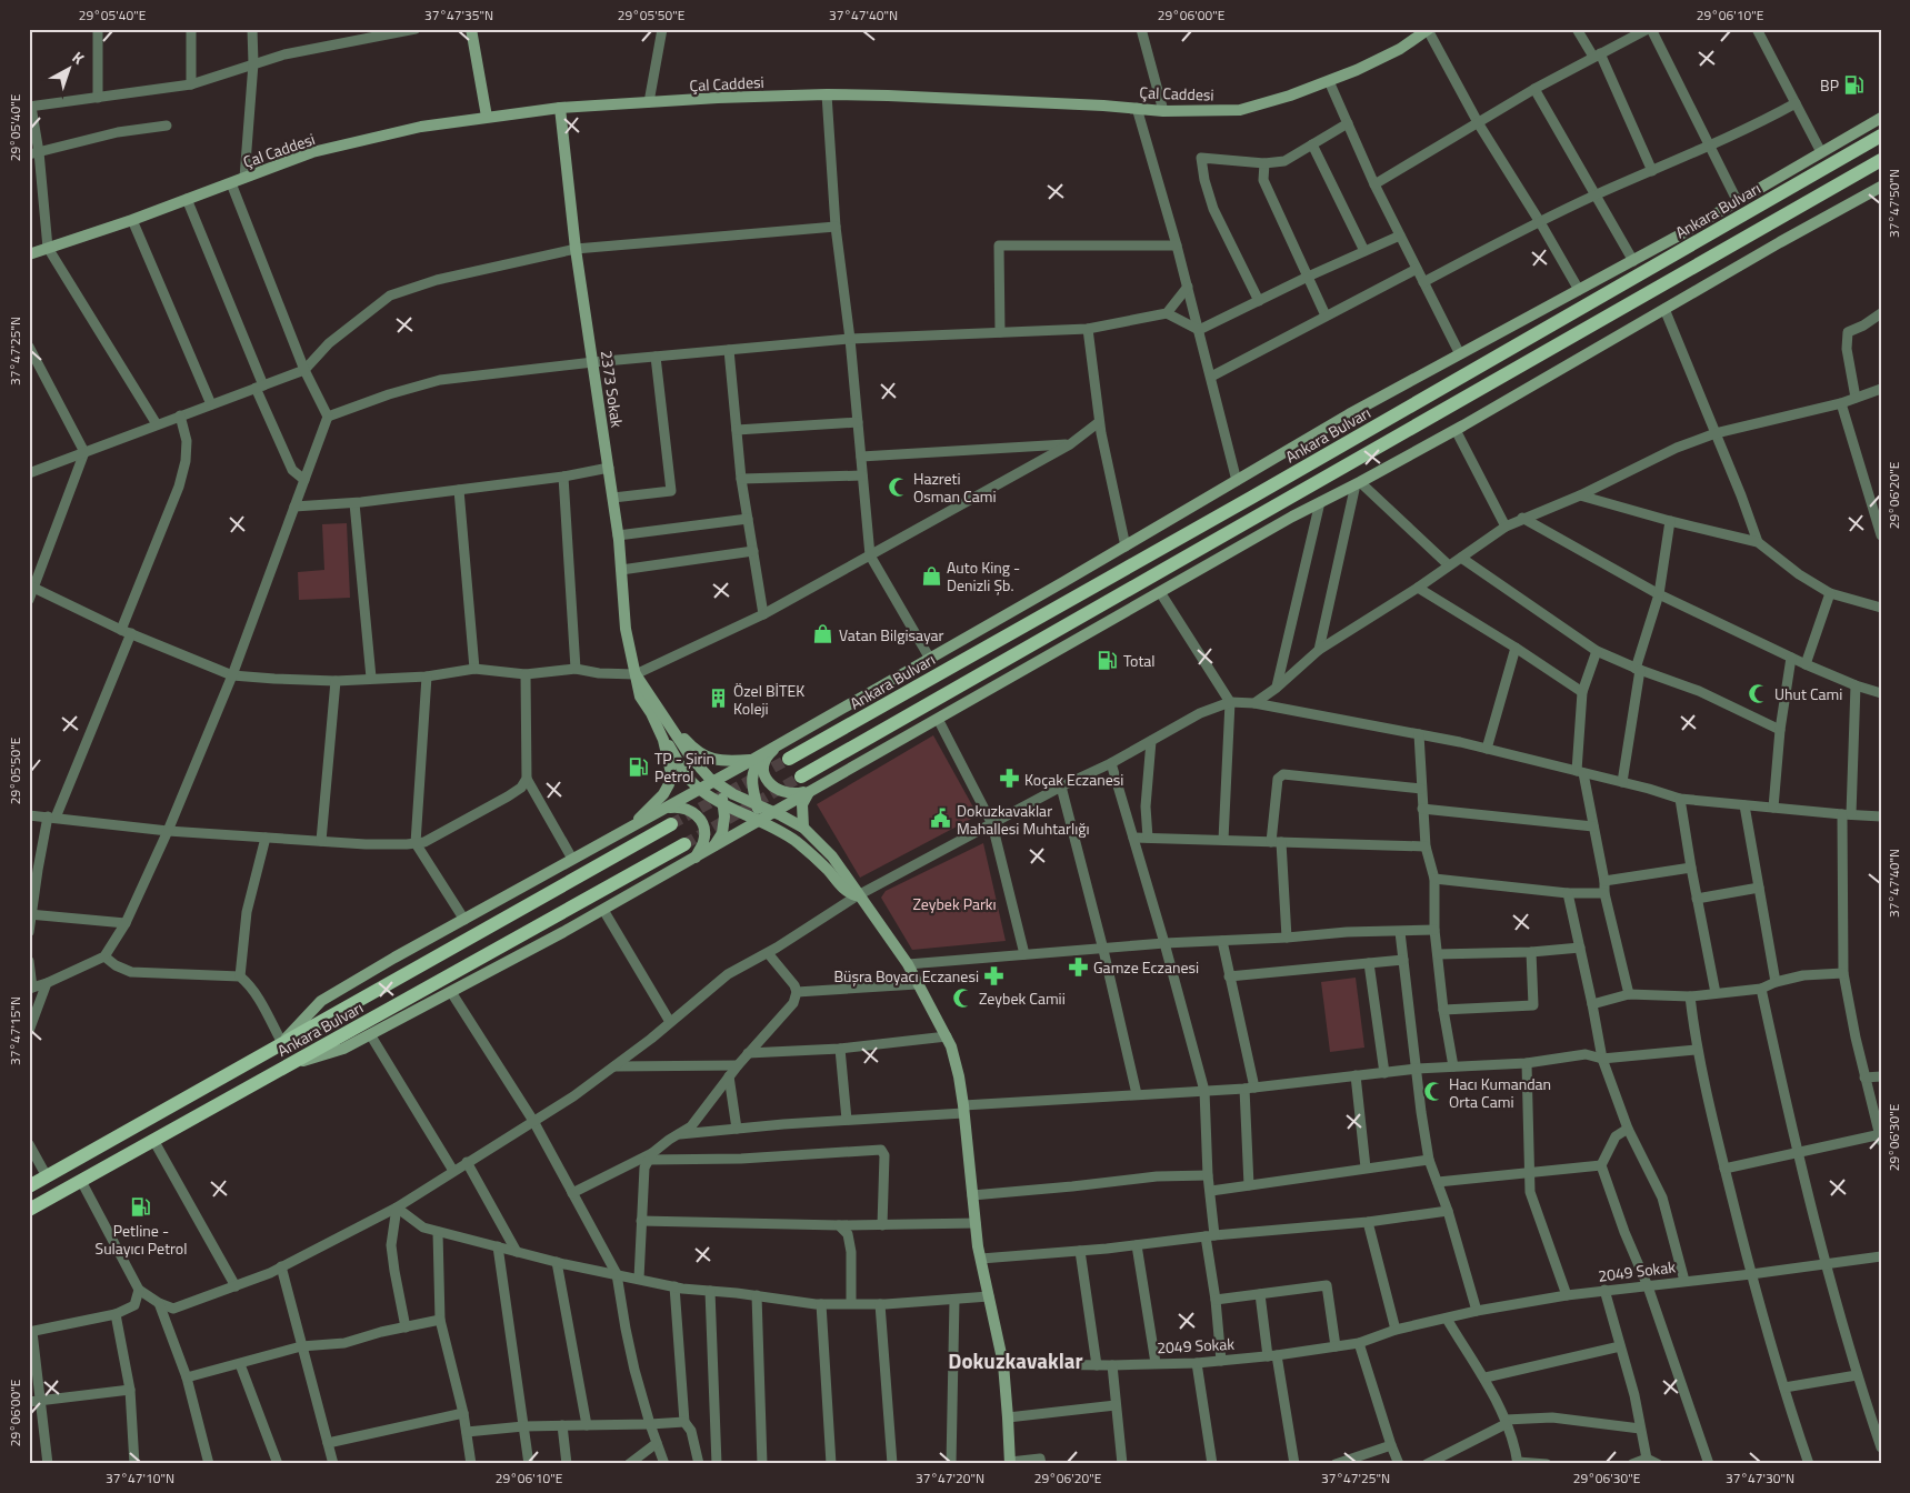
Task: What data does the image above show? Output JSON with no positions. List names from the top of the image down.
{
  "streets": {
    "main road": ["Çal Caddesi", "Ankara Bulvarı", "2373 Sokak"],
    "street": ["2049 Sokak"]
  },
  "crossings": [
    ["Çal Caddesi", "2373 Sokak"]
  ],
  "districts": ["Dokuzkavaklar"],
  "parks": ["Zeybek Parkı"],
  "places": {
    "fuel station": [
      "BP",
      "Total",
      "TP - Şirin Petrol",
      "Petline - Sulayıcı Petrol"
    ],
    "mosque": [
      "Hazreti Osman Cami",
      "Uhut Cami",
      "Zeybek Camii",
      "Hacı Kumandan Orta Cami"
    ],
    "shop": ["Auto King - Denizli Şb.", "Vatan Bilgisayar"],
    "building": ["Özel BİTEK Koleji"],
    "pharmacy": ["Koçak Eczanesi", "Gamze Eczanesi", "Büşra Boyacı Eczanesi"],
    "public building": ["Dokuzkavaklar Mahallesi Muhtarlığı"]
  },
  "north": "top right",
  "coordinates": [
    "29°05'40\"E",
    "37°47'35\"N",
    "29°05'50\"E",
    "37°47'40\"N",
    "29°06'00\"E",
    "29°06'10\"E",
    "37°47'50\"N",
    "37°47'25\"N",
    "29°06'20\"E",
    "37°47'15\"N",
    "29°06'30\"E",
    "37°47'10\"N",
    "37°47'20\"N",
    "37°47'30\"N"
  ]
}
